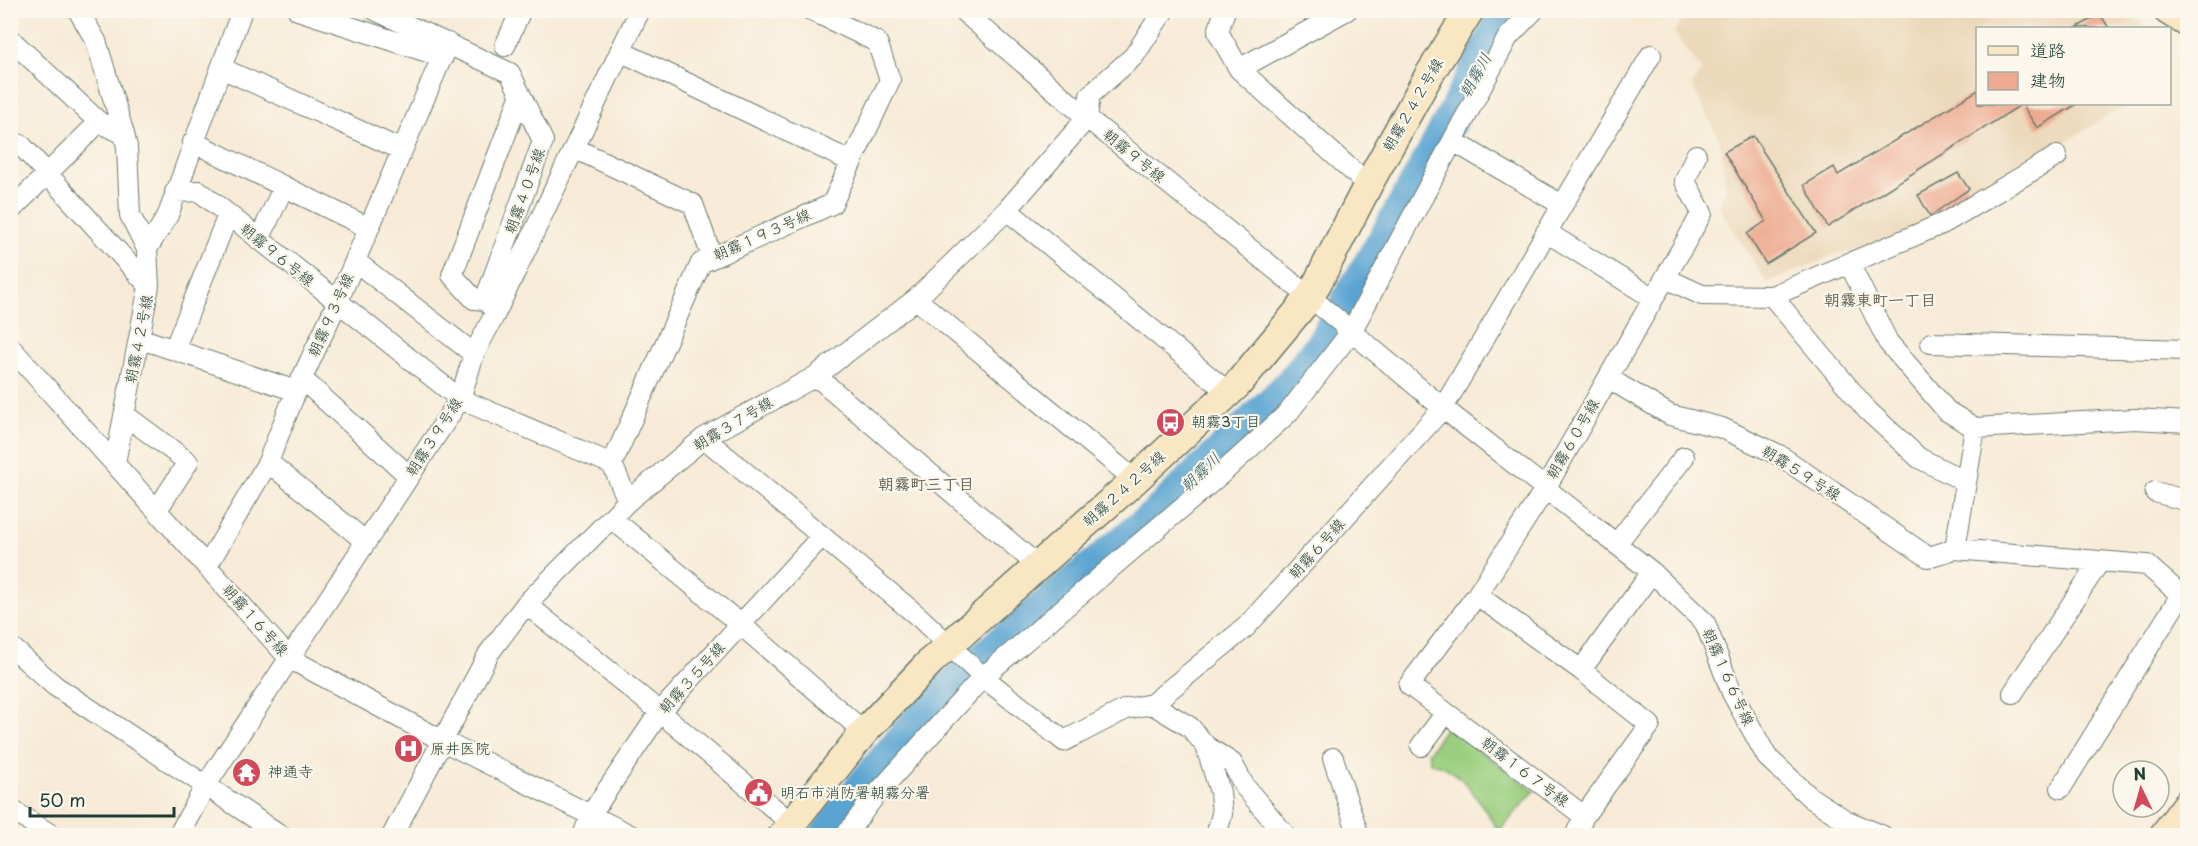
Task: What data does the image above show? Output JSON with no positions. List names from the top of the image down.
{
  "streets": {
    "street": [
      "朝霧２４２号線",
      "朝霧９号線",
      "朝霧４０号線",
      "朝霧１９３号線",
      "朝霧９６号線",
      "朝霧９３号線",
      "朝霧４２号線",
      "朝霧３７号線",
      "朝霧３９号線",
      "朝霧６０号線",
      "朝霧５９号線",
      "朝霧６号線",
      "朝霧１６号線",
      "朝霧１６６号線",
      "朝霧３５号線",
      "朝霧１６７号線"
    ]
  },
  "crossings": [
    ["朝霧２４２号線", "朝霧９号線"],
    ["朝霧２４２号線", "朝霧６０号線"],
    ["朝霧９号線", "朝霧３７号線"],
    ["朝霧９号線", "朝霧６０号線"],
    ["朝霧４０号線", "朝霧９３号線"],
    ["朝霧４０号線", "朝霧３９号線"],
    ["朝霧１９３号線", "朝霧９６号線"],
    ["朝霧９６号線", "朝霧９３号線"],
    ["朝霧９６号線", "朝霧３９号線"],
    ["朝霧９３号線", "朝霧１６号線"],
    ["朝霧４２号線", "朝霧１６号線"],
    ["朝霧３７号線", "朝霧１６号線"],
    ["朝霧３９号線", "朝霧１６号線"],
    ["朝霧６０号線", "朝霧５９号線"],
    ["朝霧６０号線", "朝霧６号線"],
    ["朝霧６０号線", "朝霧１６６号線"],
    ["朝霧６０号線", "朝霧１６７号線"],
    ["朝霧１６号線", "朝霧３５号線"],
    ["朝霧１６６号線", "朝霧１６７号線"]
  ],
  "districts": ["朝霧東町一丁目", "朝霧町三丁目"],
  "water": ["朝霧川"],
  "places": {
    "bus stop": ["朝霧3丁目"],
    "hospital": ["原井医院"],
    "temple": ["神通寺"],
    "public building": ["明石市消防署朝霧分署"]
  },
  "legend": ["道路", "建物"],
  "scale_bar": "50 m",
  "north": "top"
}
